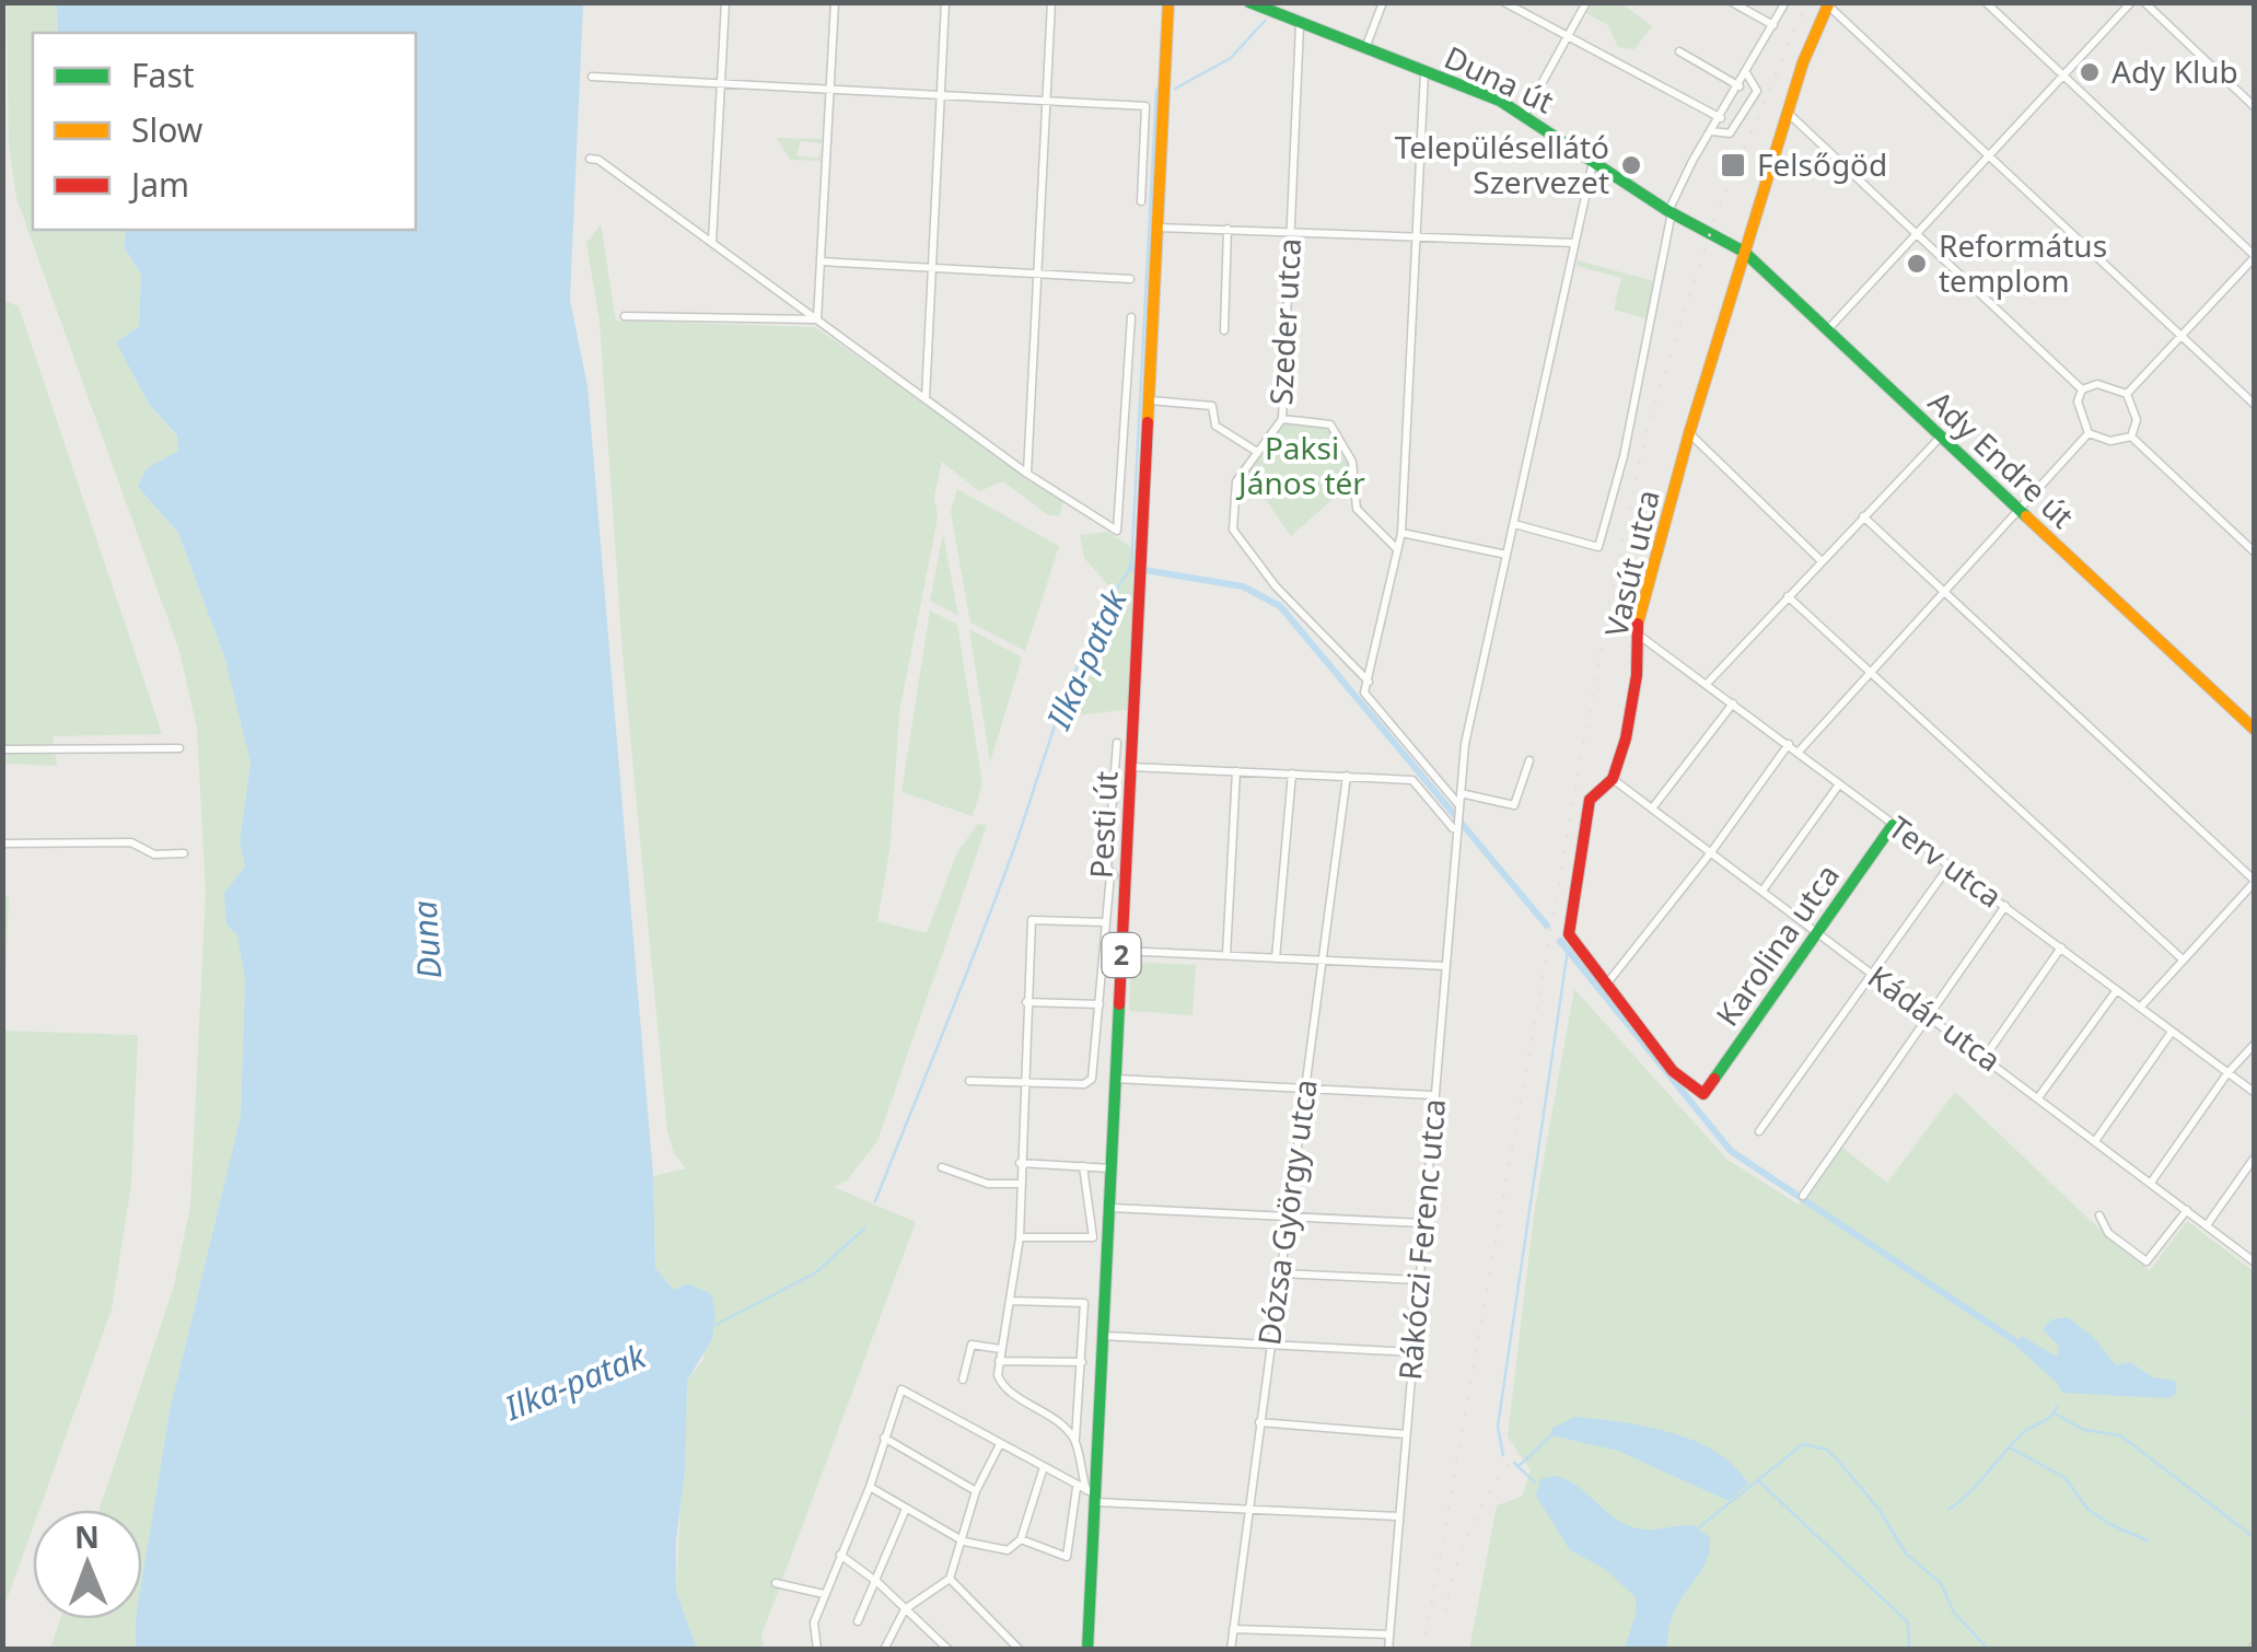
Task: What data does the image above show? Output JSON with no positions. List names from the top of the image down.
{
  "streets": {
    "street": [
      "Duna út",
      "Szeder utca",
      "Ady Endre út",
      "Vasút utca",
      "Pesti út",
      "Terv utca",
      "Karolina utca",
      "2",
      "Kádár utca",
      "Dózsa György utca",
      "Rákóczi Ferenc utca"
    ]
  },
  "crossings": [
    ["Duna út", "Szeder utca"],
    ["Duna út", "Ady Endre út"],
    ["Szeder utca", "Rákóczi Ferenc utca"],
    ["Ady Endre út", "Vasút utca"],
    ["Vasút utca", "Terv utca"],
    ["Vasút utca", "Karolina utca"],
    ["Vasút utca", "Kádár utca"],
    ["Terv utca", "Karolina utca"],
    ["Karolina utca", "Kádár utca"]
  ],
  "water": ["Ilka-patak", "Duna"],
  "parks": ["Paksi János tér"],
  "places": {
    "other": ["Ady Klub", "Településellátó Szervezet", "Református templom"],
    "transit": ["Felsőgöd"]
  },
  "legend": ["Fast", "Slow", "Jam"],
  "north": "top"
}
